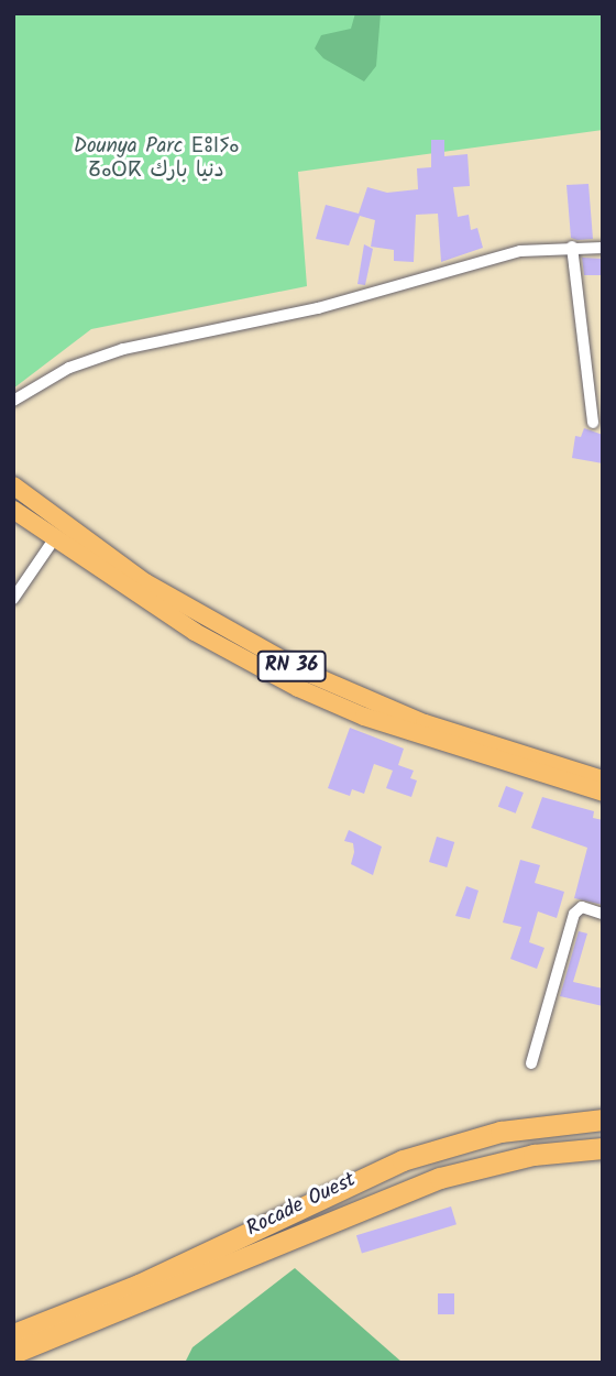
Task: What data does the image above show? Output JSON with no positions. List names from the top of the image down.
{
  "streets": {
    "highway": ["Rocade Ouest"],
    "main road": ["RN 36"]
  },
  "parks": ["Dounya Parc ⴹⵓⵏⵢⴰ ⵒⴰⵔⴽ دنيا بارك"]
}
